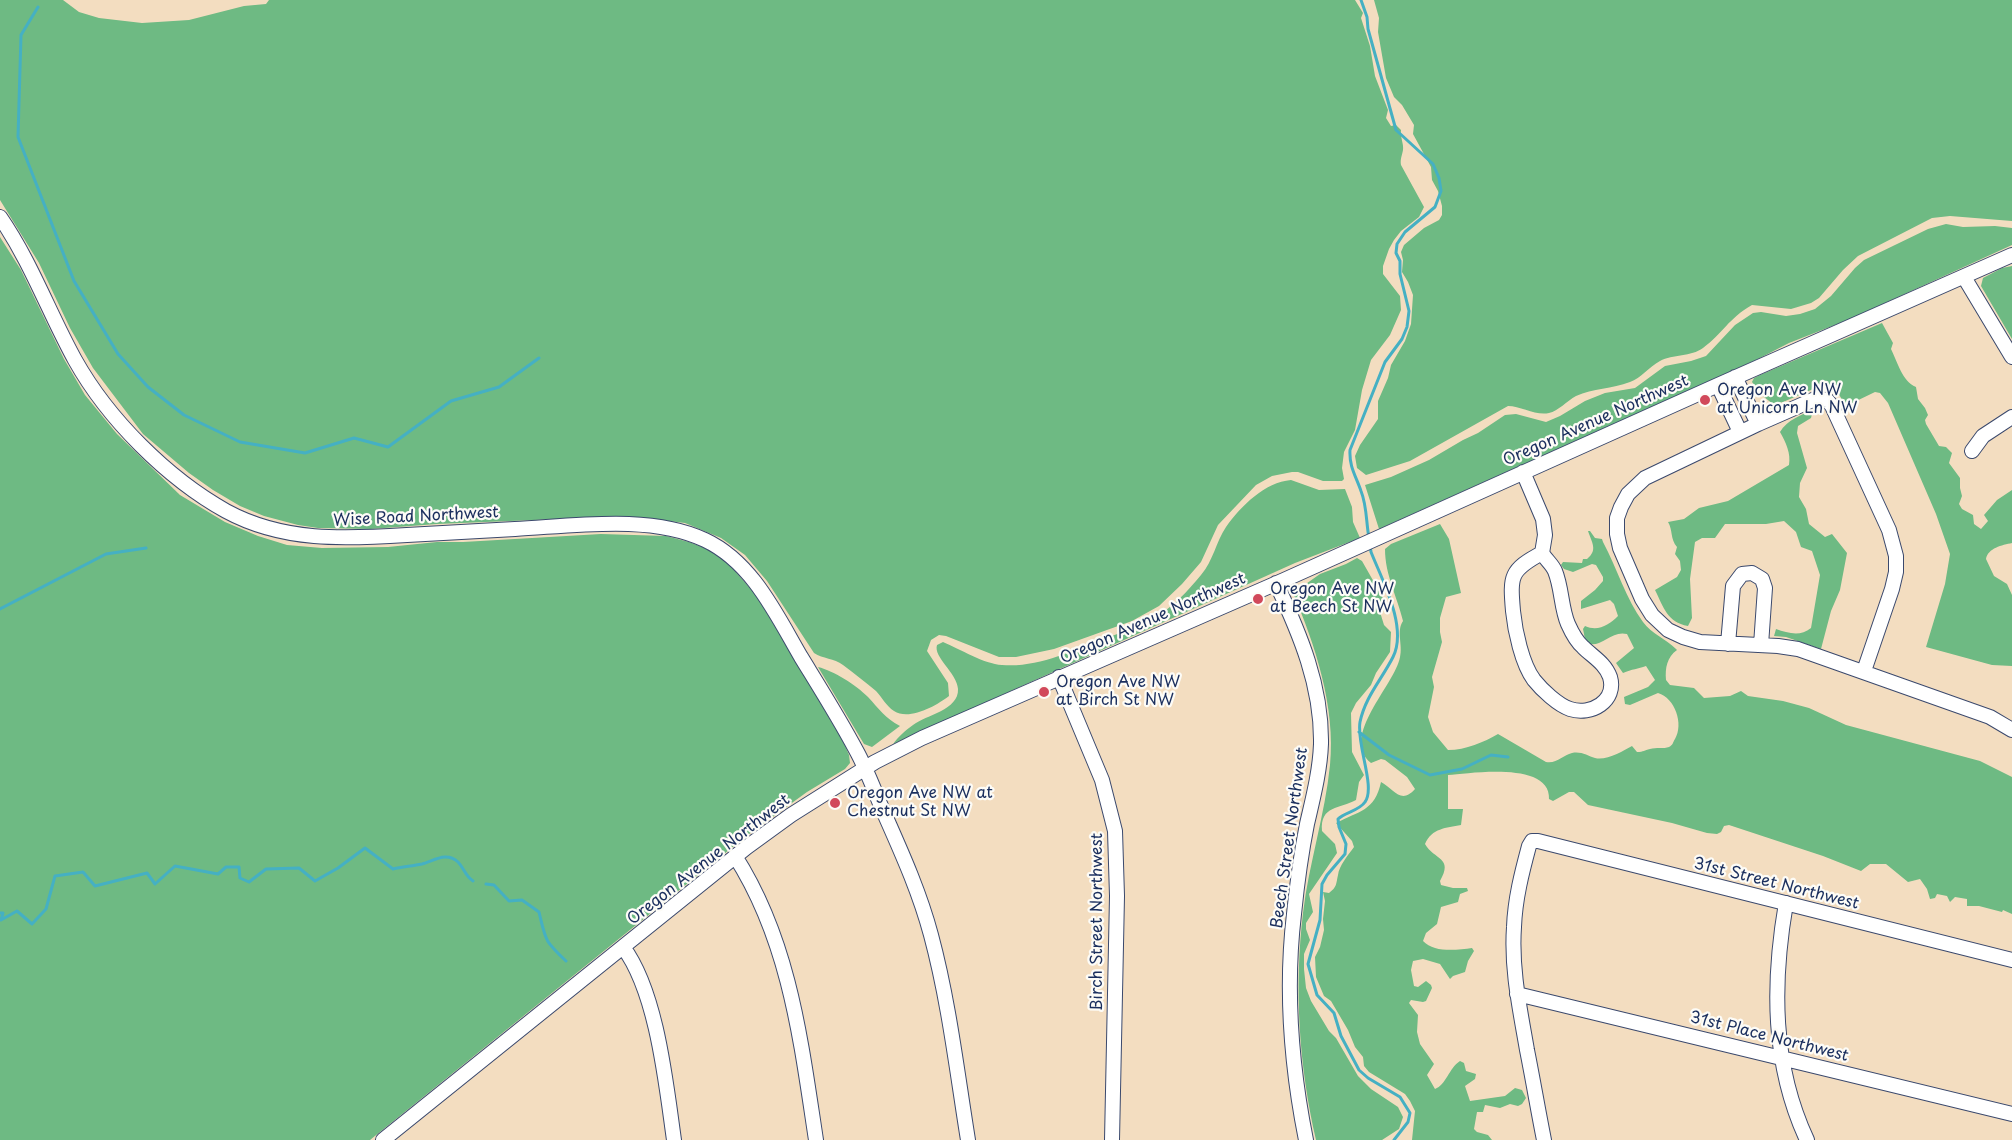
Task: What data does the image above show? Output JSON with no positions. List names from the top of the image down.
{
  "streets": {
    "street": [
      "Oregon Avenue Northwest",
      "Wise Road Northwest",
      "Beech Street Northwest",
      "31st Street Northwest",
      "Birch Street Northwest",
      "31st Place Northwest"
    ]
  },
  "crossings": [
    ["Oregon Avenue Northwest", "Wise Road Northwest"],
    ["Oregon Avenue Northwest", "Beech Street Northwest"],
    ["Oregon Avenue Northwest", "Birch Street Northwest"],
    ["31st Street Northwest", "31st Place Northwest"]
  ],
  "places": [
    "Oregon Ave NW at Unicorn Ln NW",
    "Oregon Ave NW at Beech St NW",
    "Oregon Ave NW at Birch St NW",
    "Oregon Ave NW at Chestnut St NW"
  ]
}
